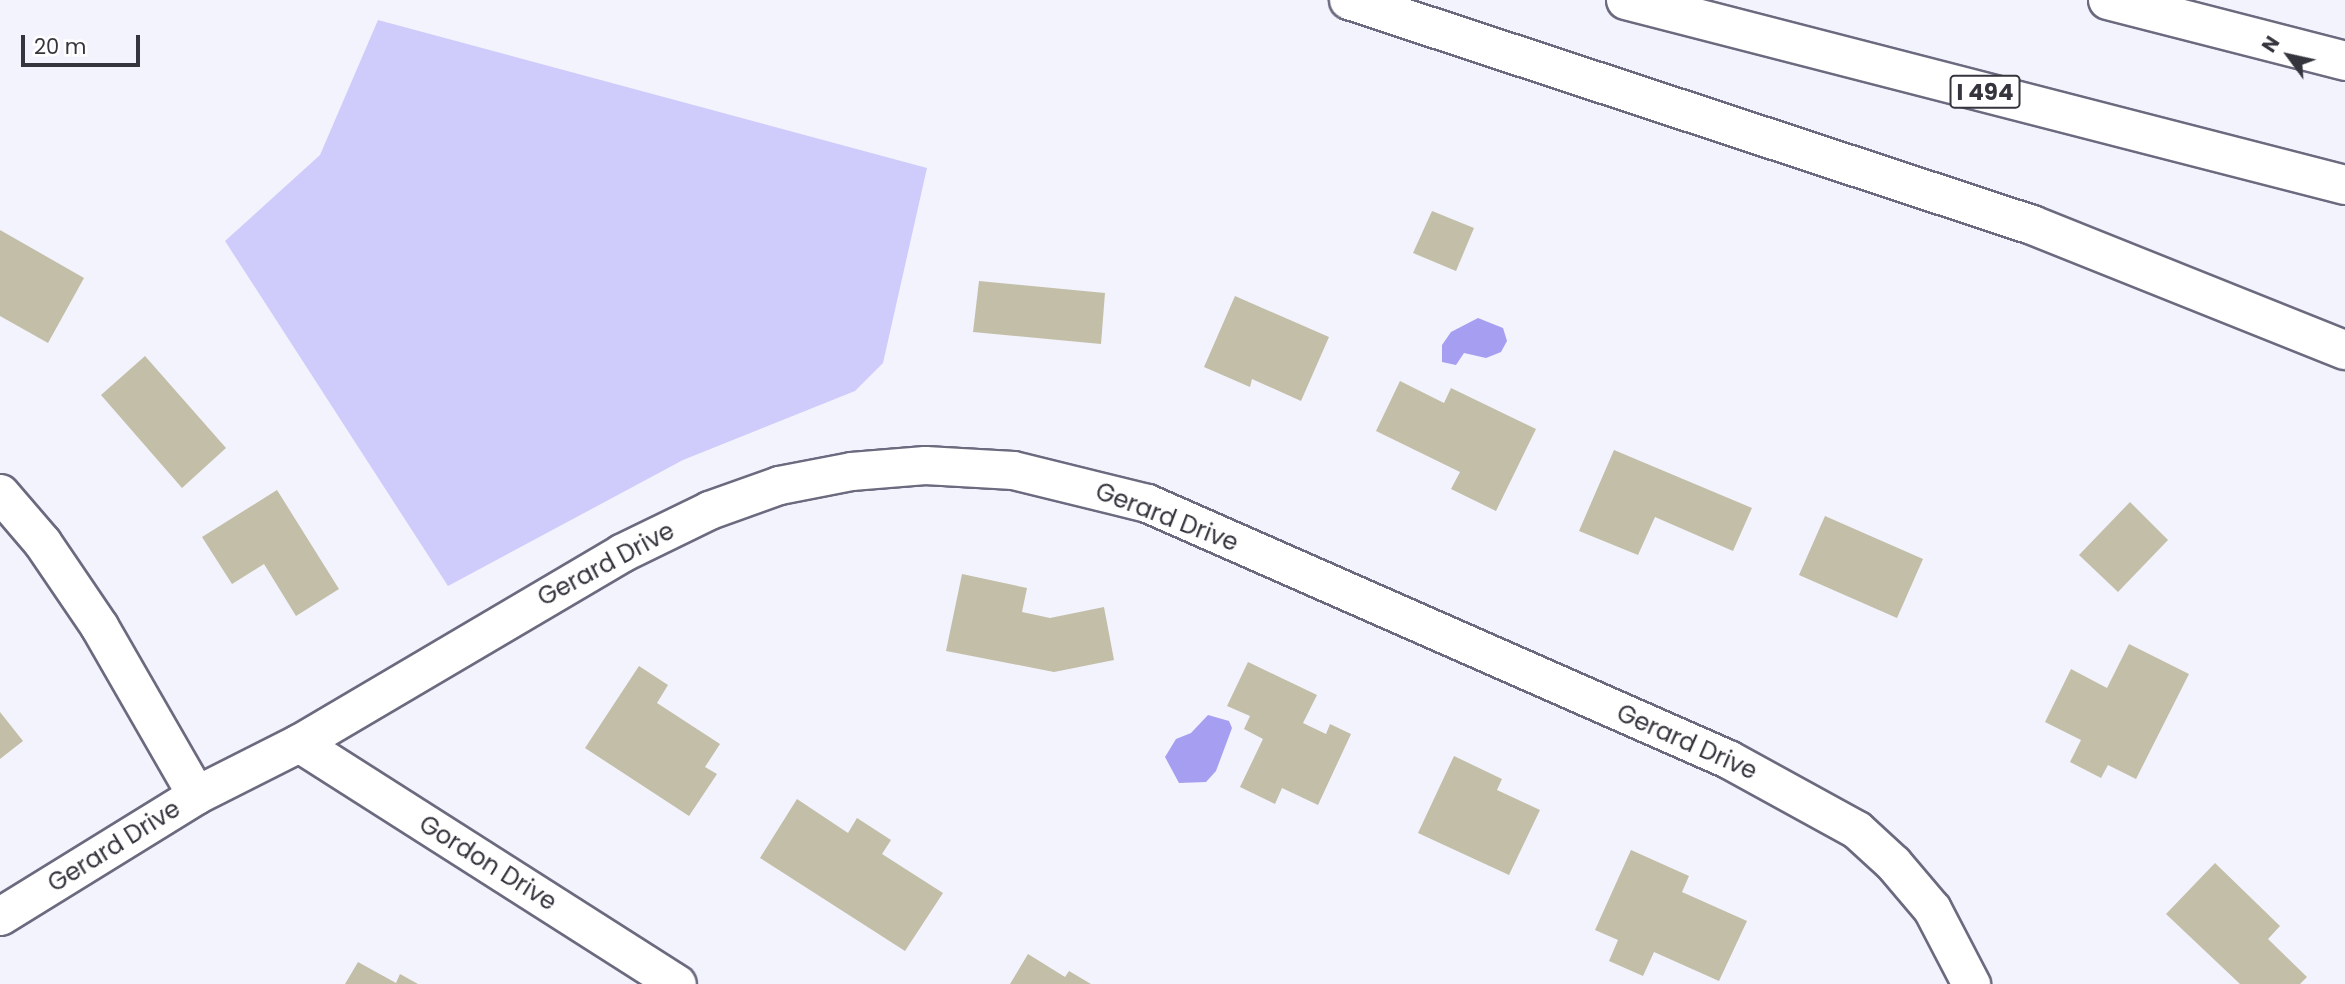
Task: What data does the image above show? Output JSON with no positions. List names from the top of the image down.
{
  "streets": {
    "highway": ["I 494"],
    "street": ["Gerard Drive", "Gordon Drive"]
  },
  "crossings": [
    ["Gerard Drive", "Gordon Drive"]
  ],
  "scale_bar": "20 m",
  "north": "top left"
}
